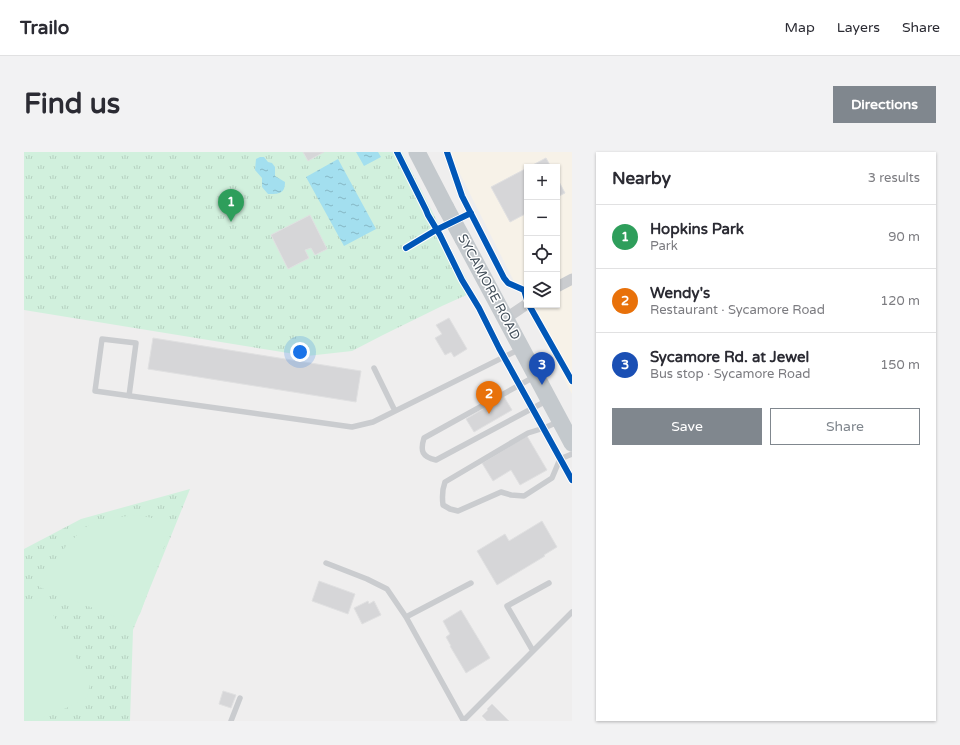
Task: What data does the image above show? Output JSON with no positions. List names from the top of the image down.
{
  "streets": {
    "main road": ["SYCAMORE ROAD"]
  },
  "page": {
    "header": "Trailo",
    "nav": ["Map", "Layers", "Share"],
    "buttons": [
      "Directions",
      ["Save", "Share"]
    ],
    "title": "Find us",
    "heading": ["Nearby", "3 results"],
    "map_buttons": ["+", "−"],
    "pins": ["1", "3", "2"],
    "list": [
      {
        "mark": "1",
        "name": "Hopkins Park",
        "note": "Park",
        "value": "90 m"
      },
      {
        "mark": "2",
        "name": "Wendy's",
        "note": "Restaurant · Sycamore Road",
        "value": "120 m"
      },
      {
        "mark": "3",
        "name": "Sycamore Rd. at Jewel",
        "note": "Bus stop · Sycamore Road",
        "value": "150 m"
      }
    ]
  }
}
